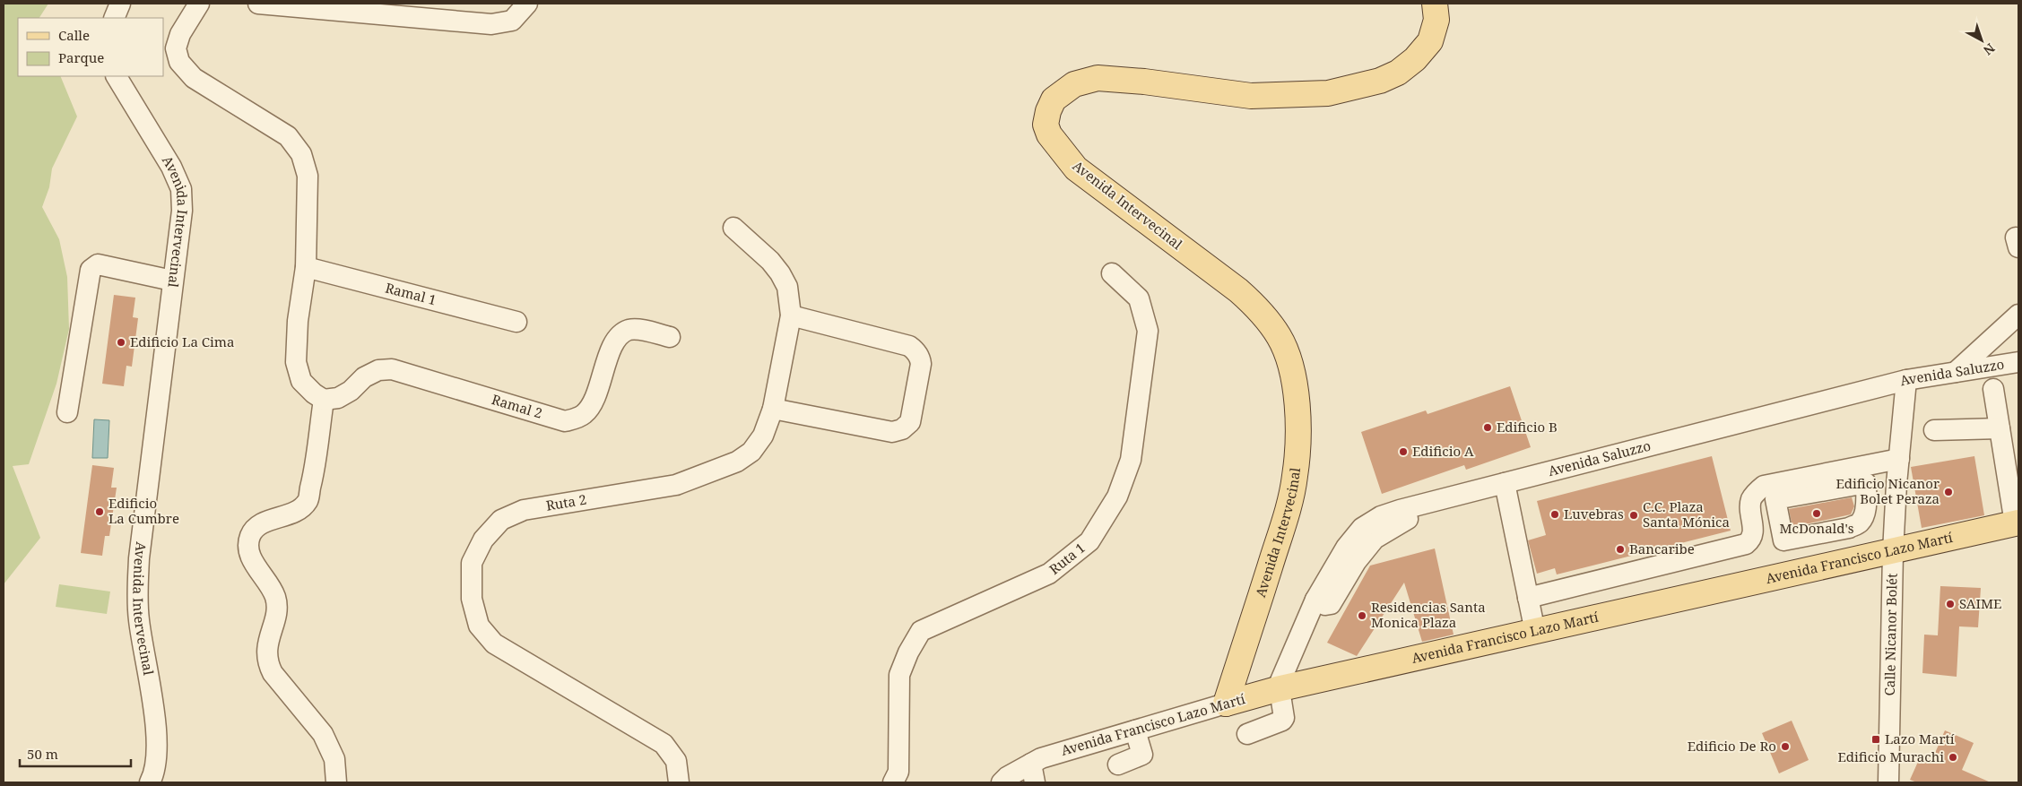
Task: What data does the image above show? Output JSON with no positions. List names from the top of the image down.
{
  "streets": {
    "main road": ["Avenida Intervecinal", "Avenida Francisco Lazo Martí"],
    "street": [
      "Ramal 1",
      "Avenida Saluzzo",
      "Ramal 2",
      "Ruta 2",
      "Ruta 1",
      "Calle Nicanor Bolét"
    ]
  },
  "crossings": [
    ["Avenida Intervecinal", "Avenida Francisco Lazo Martí"],
    ["Avenida Saluzzo", "Avenida Francisco Lazo Martí"],
    ["Avenida Saluzzo", "Calle Nicanor Bolét"],
    ["Avenida Francisco Lazo Martí", "Calle Nicanor Bolét"]
  ],
  "places": {
    "other": [
      "Edificio La Cima",
      "Edificio B",
      "Edificio A",
      "Edificio Nicanor Bolet Peraza",
      "Edificio La Cumbre",
      "McDonald's",
      "Luvebras",
      "C.C. Plaza Santa Mónica",
      "Bancaribe",
      "SAIME",
      "Residencias Santa Monica Plaza",
      "Edificio De Ro",
      "Edificio Murachi"
    ],
    "transit": ["Lazo Martí"]
  },
  "legend": ["Calle", "Parque"],
  "scale_bar": "50 m",
  "north": "bottom right"
}
